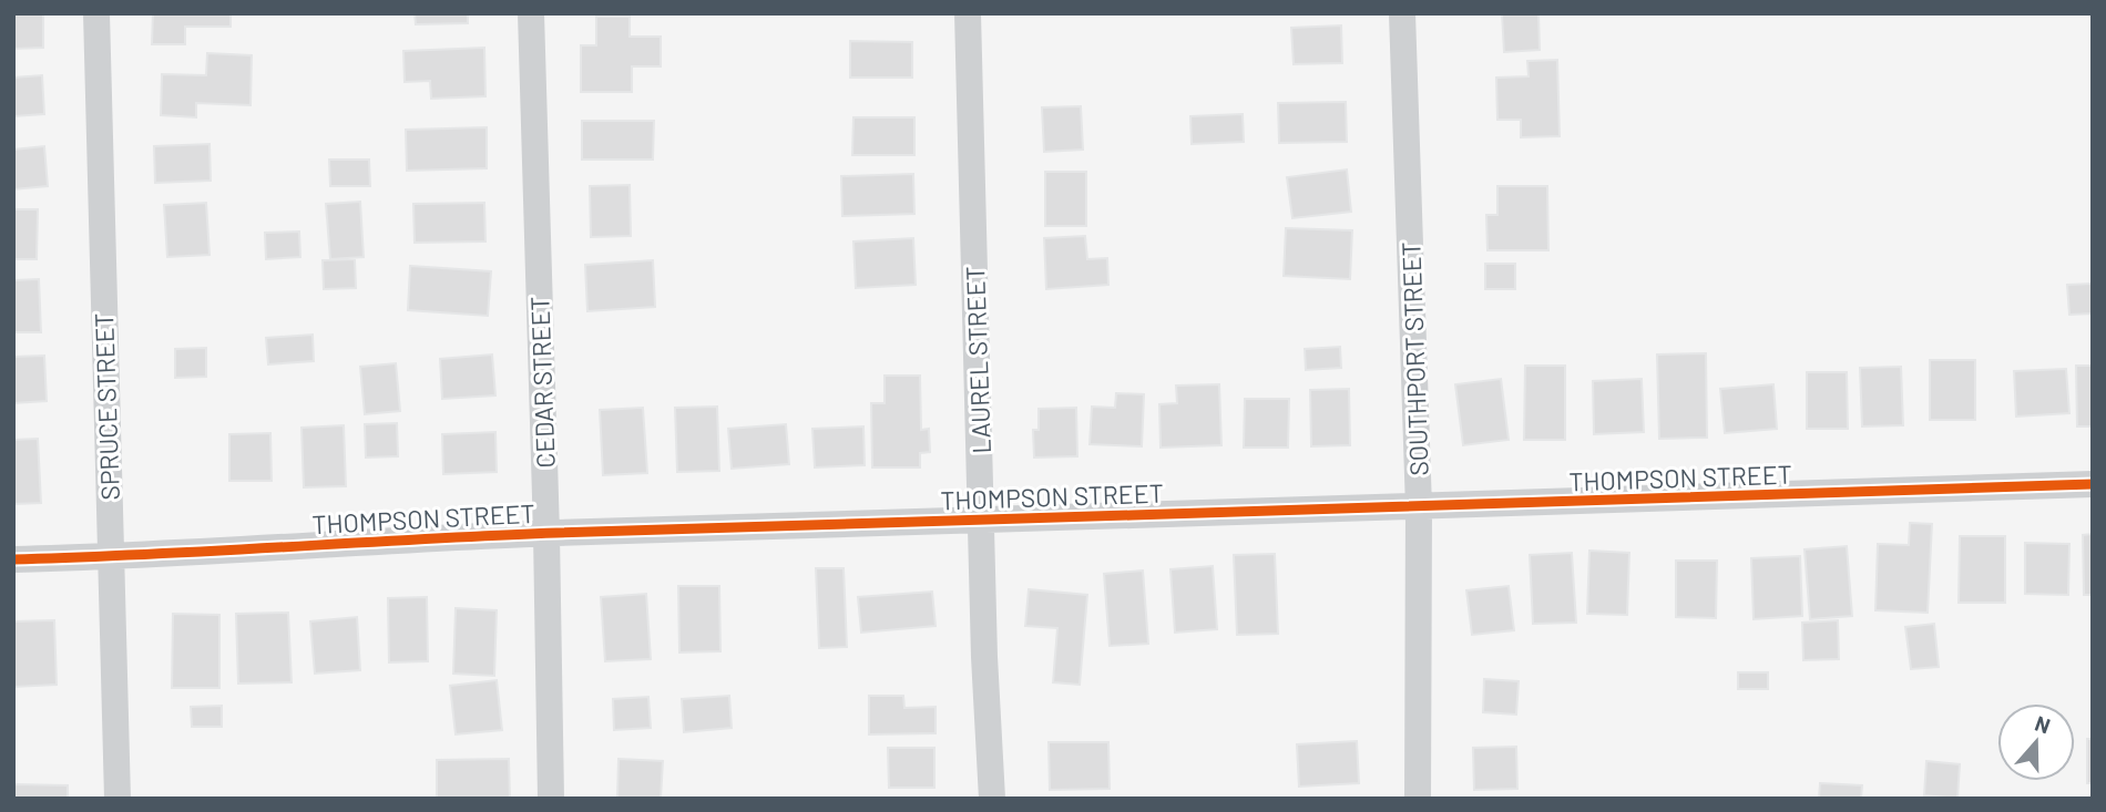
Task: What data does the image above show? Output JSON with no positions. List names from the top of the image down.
{
  "streets": {
    "street": [
      "SOUTHPORT STREET",
      "LAUREL STREET",
      "CEDAR STREET",
      "SPRUCE STREET",
      "THOMPSON STREET"
    ]
  },
  "crossings": [
    ["SOUTHPORT STREET", "THOMPSON STREET"],
    ["LAUREL STREET", "THOMPSON STREET"],
    ["CEDAR STREET", "THOMPSON STREET"],
    ["SPRUCE STREET", "THOMPSON STREET"]
  ],
  "north": "top"
}
